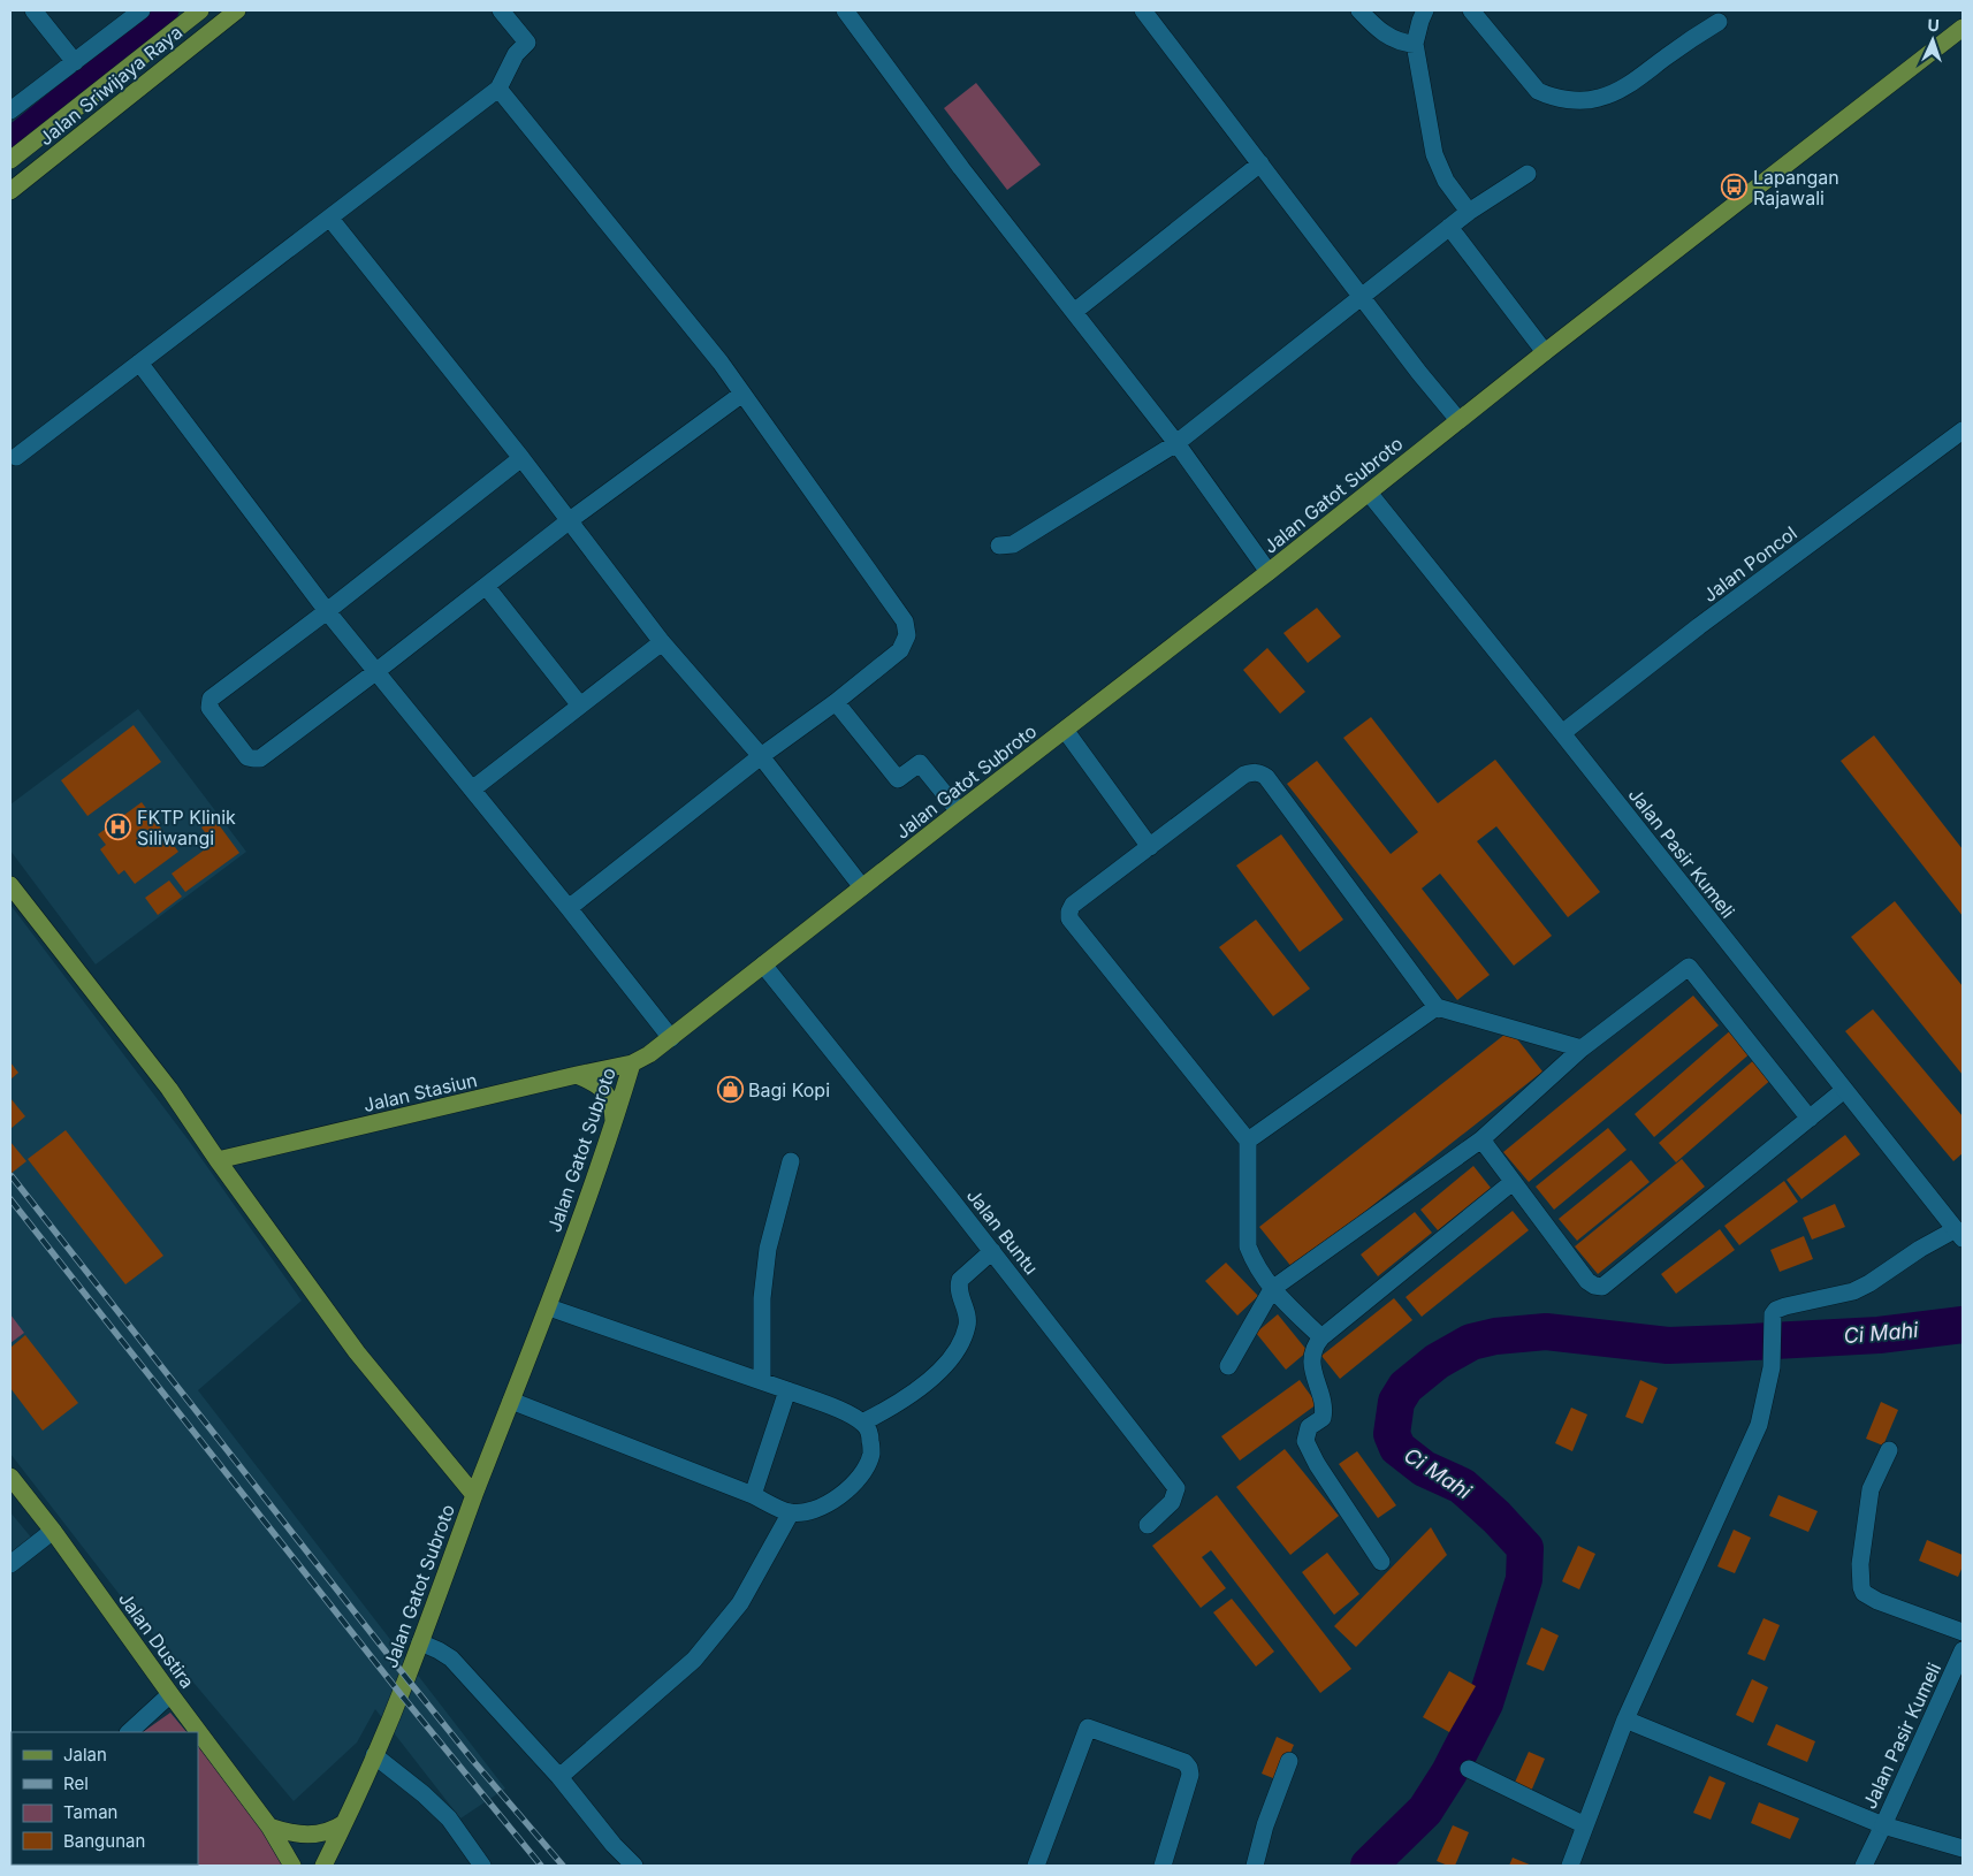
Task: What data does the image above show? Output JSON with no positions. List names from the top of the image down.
{
  "streets": {
    "main road": [
      "Jalan Sriwijaya Raya",
      "Jalan Gatot Subroto",
      "Jalan Stasiun",
      "Jalan Dustira"
    ],
    "street": ["Jalan Poncol", "Jalan Pasir Kumeli", "Jalan Buntu"]
  },
  "crossings": [
    ["Jalan Gatot Subroto", "Jalan Pasir Kumeli"],
    ["Jalan Gatot Subroto", "Jalan Stasiun"],
    ["Jalan Gatot Subroto", "Jalan Buntu"],
    ["Jalan Poncol", "Jalan Pasir Kumeli"]
  ],
  "water": ["Ci Mahi"],
  "places": {
    "bus stop": ["Lapangan Rajawali"],
    "hospital": ["FKTP Klinik Siliwangi"],
    "shop": ["Bagi Kopi"]
  },
  "legend": [
    "Jalan",
    "Rel",
    "Taman",
    "Bangunan"
  ],
  "north": "top"
}
